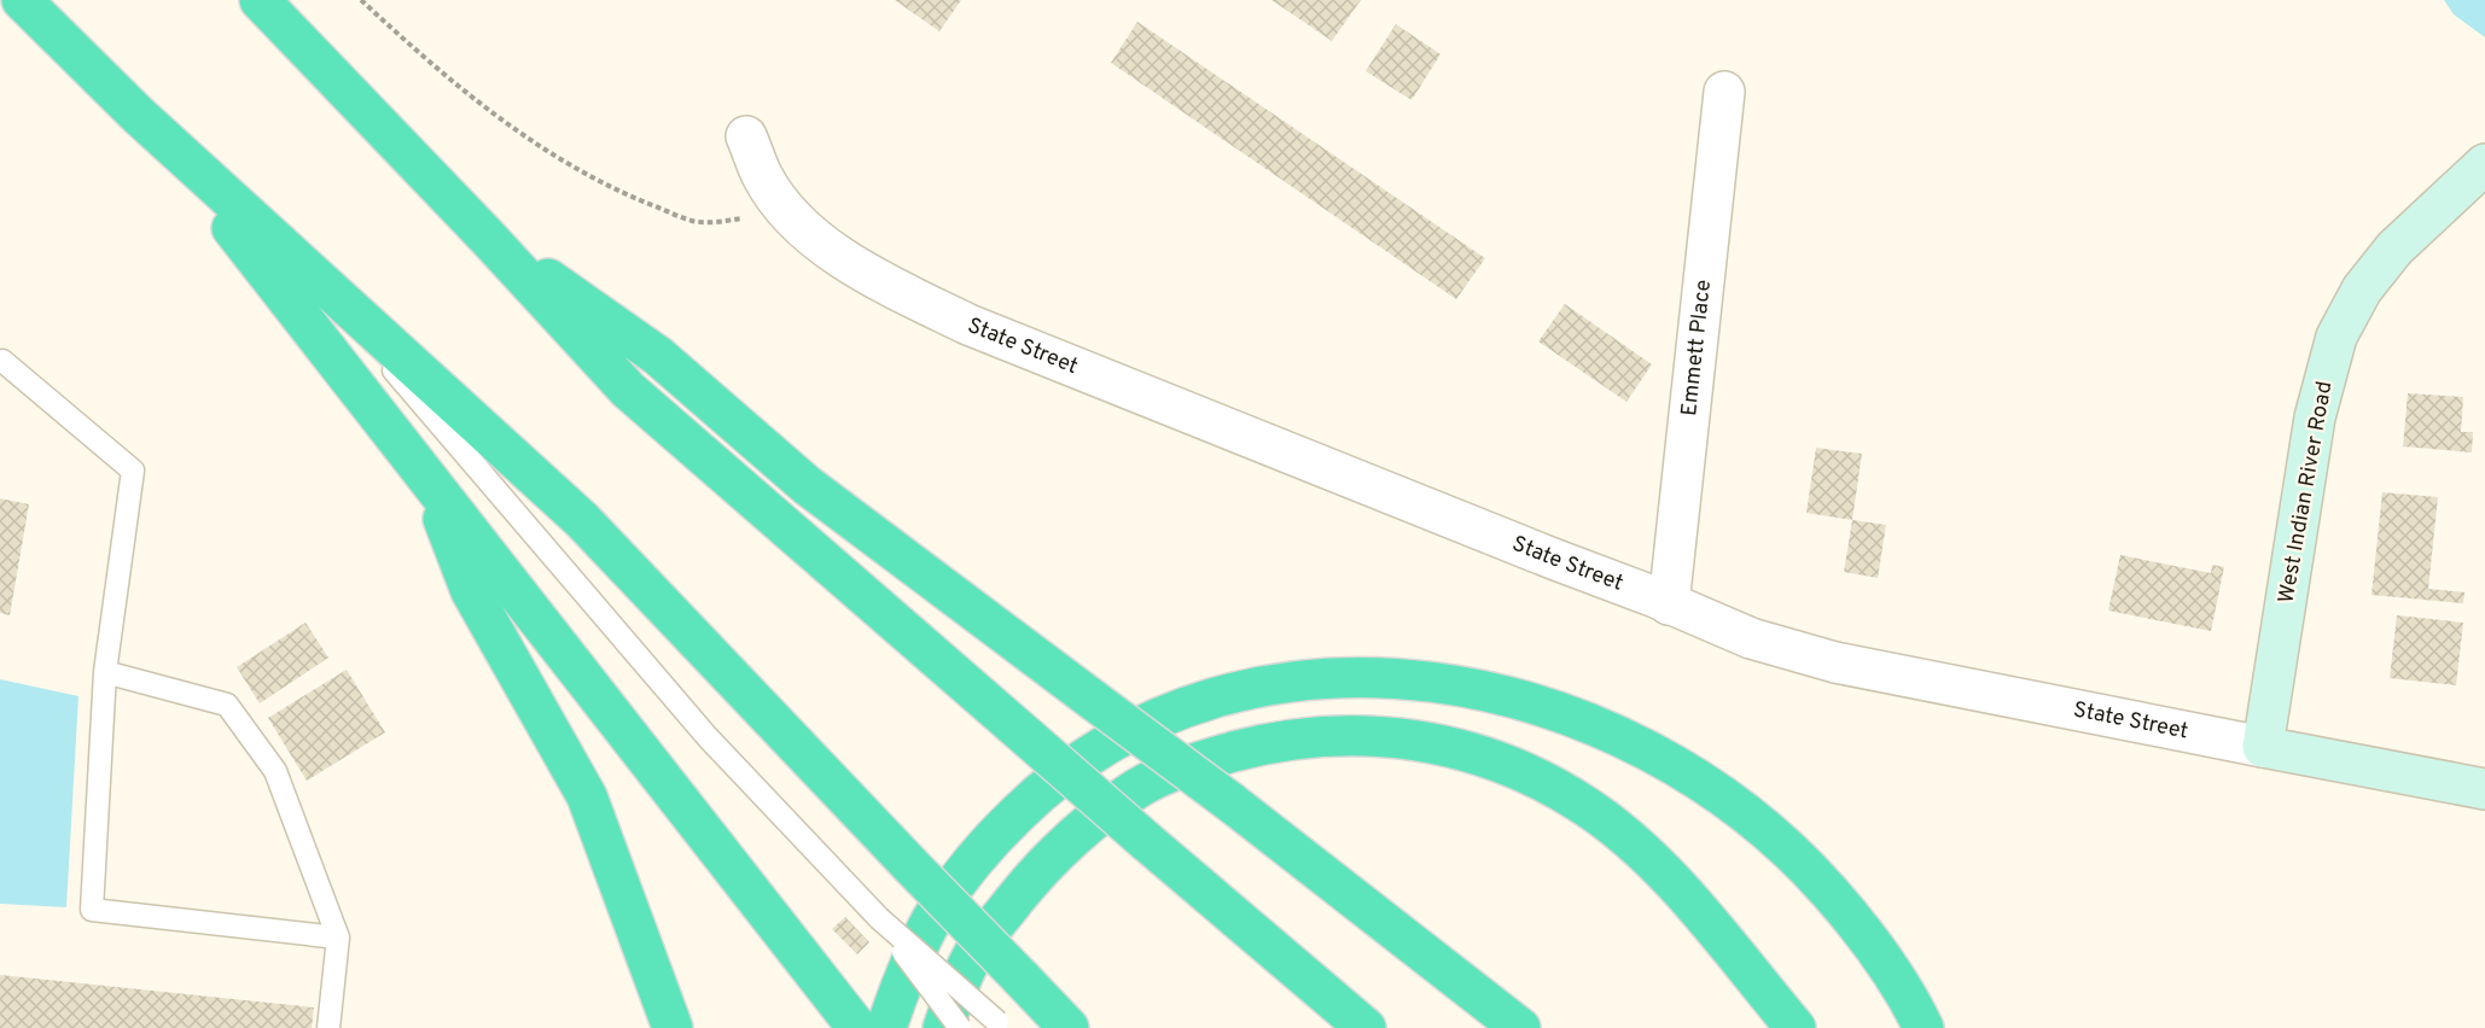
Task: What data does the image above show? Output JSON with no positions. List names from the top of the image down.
{
  "streets": {
    "street": ["State Street", "Emmett Place", "West Indian River Road"]
  },
  "crossings": [
    ["State Street", "Emmett Place"],
    ["State Street", "West Indian River Road"]
  ]
}
